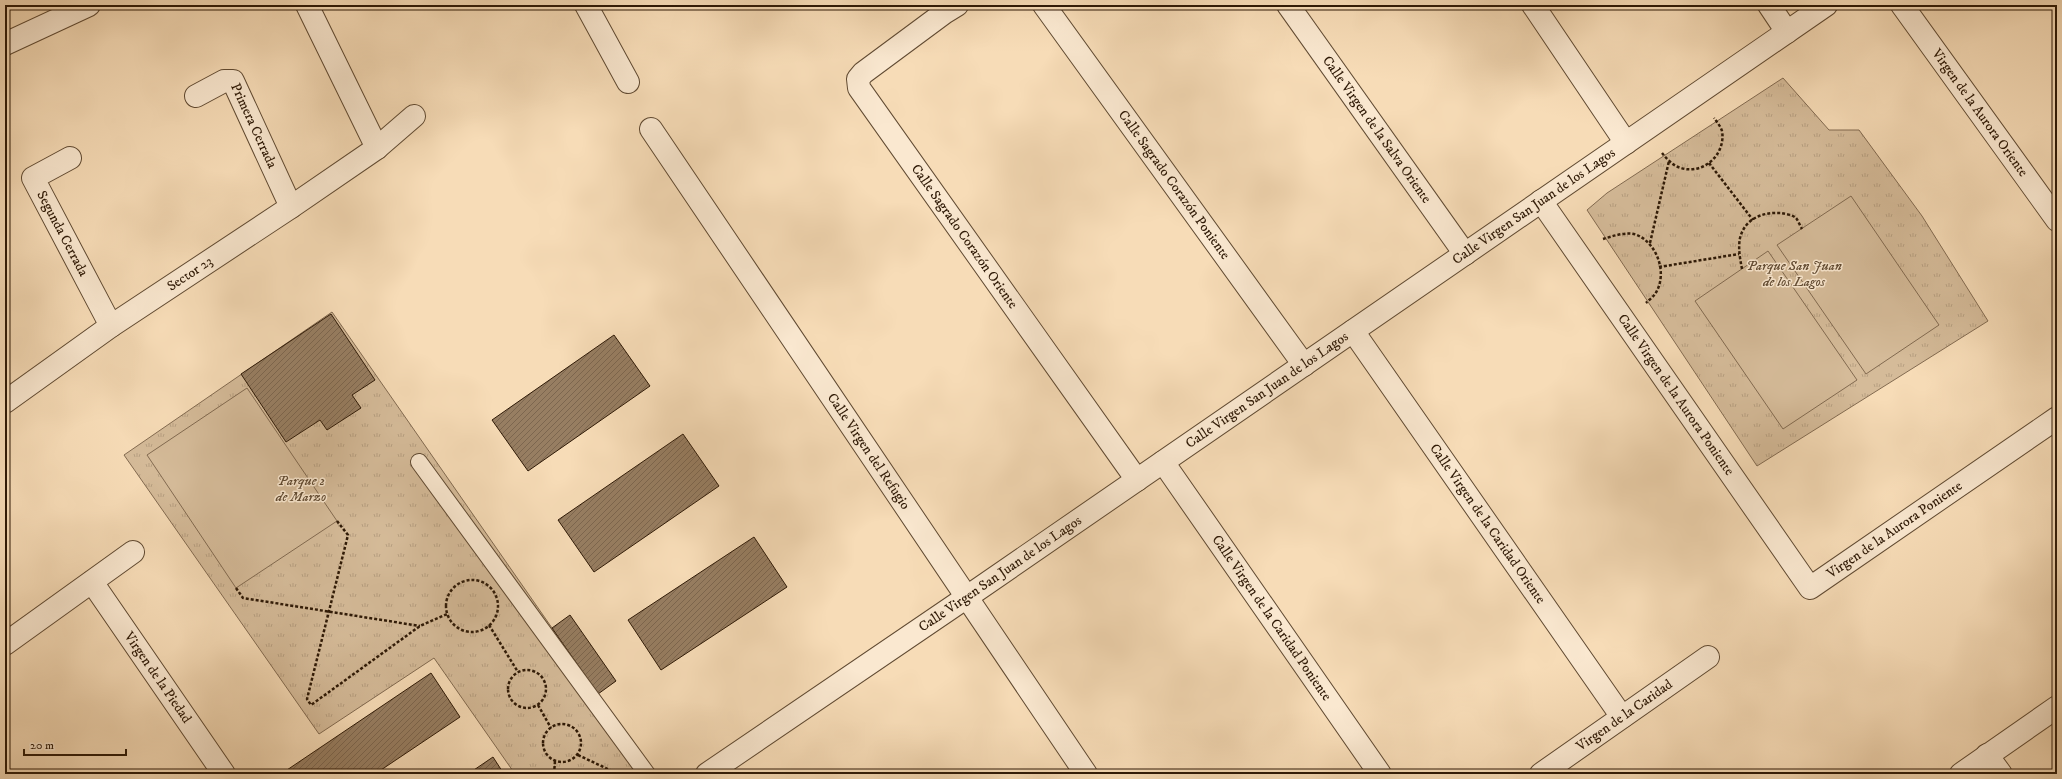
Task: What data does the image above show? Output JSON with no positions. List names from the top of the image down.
{
  "streets": {
    "street": [
      "Virgen de la Aurora Oriente",
      "Primera Cerrada",
      "Calle Virgen de la Salva Oriente",
      "Calle Sagrado Corazón Poniente",
      "Calle Virgen San Juan de los Lagos",
      "Segunda Cerrada",
      "Calle Sagrado Corazón Oriente",
      "Sector 23",
      "Calle Virgen de la Aurora Poniente",
      "Calle Virgen del Refugio",
      "Calle Virgen de la Caridad Oriente",
      "Virgen de la Aurora Poniente",
      "Calle Virgen de la Caridad Poniente",
      "Virgen de la Piedad",
      "Virgen de la Caridad"
    ]
  },
  "crossings": [
    ["Primera Cerrada", "Sector 23"],
    ["Calle Virgen de la Salva Oriente", "Calle Virgen San Juan de los Lagos"],
    ["Calle Sagrado Corazón Poniente", "Calle Virgen San Juan de los Lagos"],
    ["Calle Virgen San Juan de los Lagos", "Calle Sagrado Corazón Oriente"],
    ["Calle Virgen San Juan de los Lagos", "Calle Virgen de la Aurora Poniente"],
    ["Calle Virgen San Juan de los Lagos", "Calle Virgen del Refugio"],
    ["Calle Virgen San Juan de los Lagos", "Calle Virgen de la Caridad Oriente"],
    ["Calle Virgen San Juan de los Lagos", "Calle Virgen de la Caridad Poniente"],
    ["Segunda Cerrada", "Sector 23"],
    ["Calle Virgen de la Aurora Poniente", "Virgen de la Aurora Poniente"],
    ["Calle Virgen de la Caridad Oriente", "Virgen de la Caridad"]
  ],
  "parks": ["Parque San Juan de los Lagos", "Parque 2 de Marzo"],
  "scale_bar": "20 m"
}
